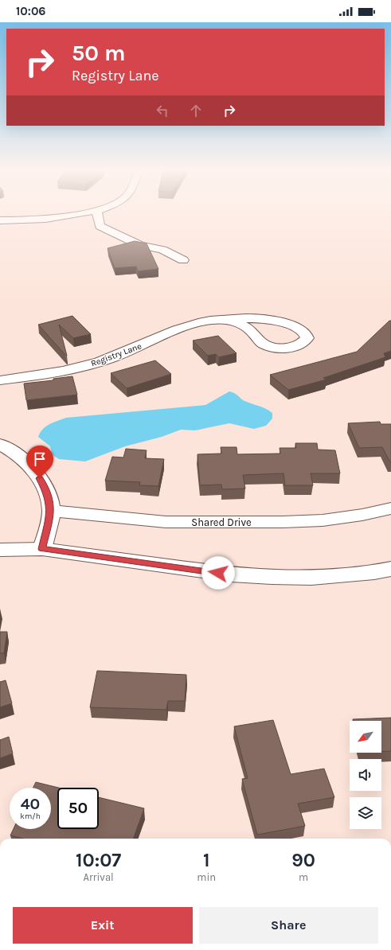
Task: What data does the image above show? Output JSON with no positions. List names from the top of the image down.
{
  "streets": {
    "street": ["Registry Lane", "Shared Drive"]
  },
  "north": "bottom left",
  "page": {
    "status": "10:06",
    "turn": ["50 m", "Registry Lane"],
    "speed": "40 km/h",
    "limit": "50",
    "eta": [
      "10:07",
      "Arrival",
      "1",
      "min",
      "90",
      "m"
    ],
    "buttons": ["Exit", "Share"]
  }
}
